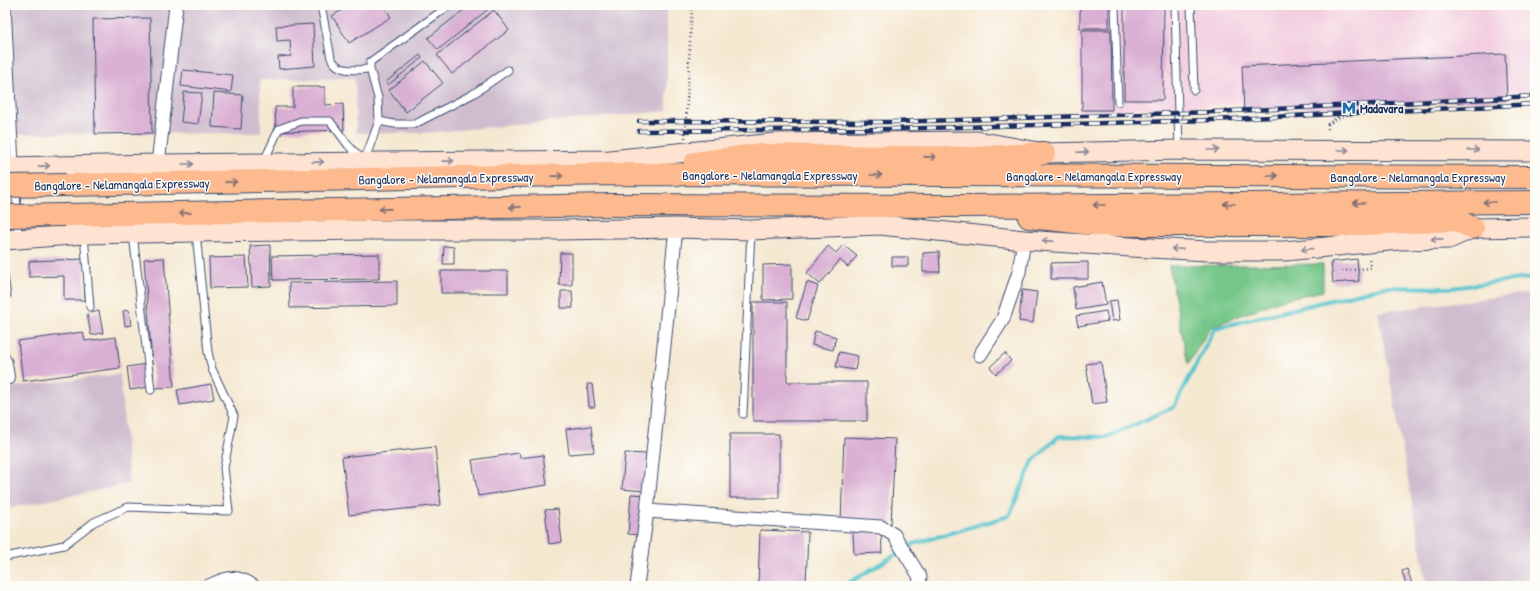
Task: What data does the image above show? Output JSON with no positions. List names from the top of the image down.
{
  "streets": {
    "highway": ["Bangalore - Nelamangala Expressway"]
  },
  "places": {
    "metro station": ["Madavara"]
  }
}
